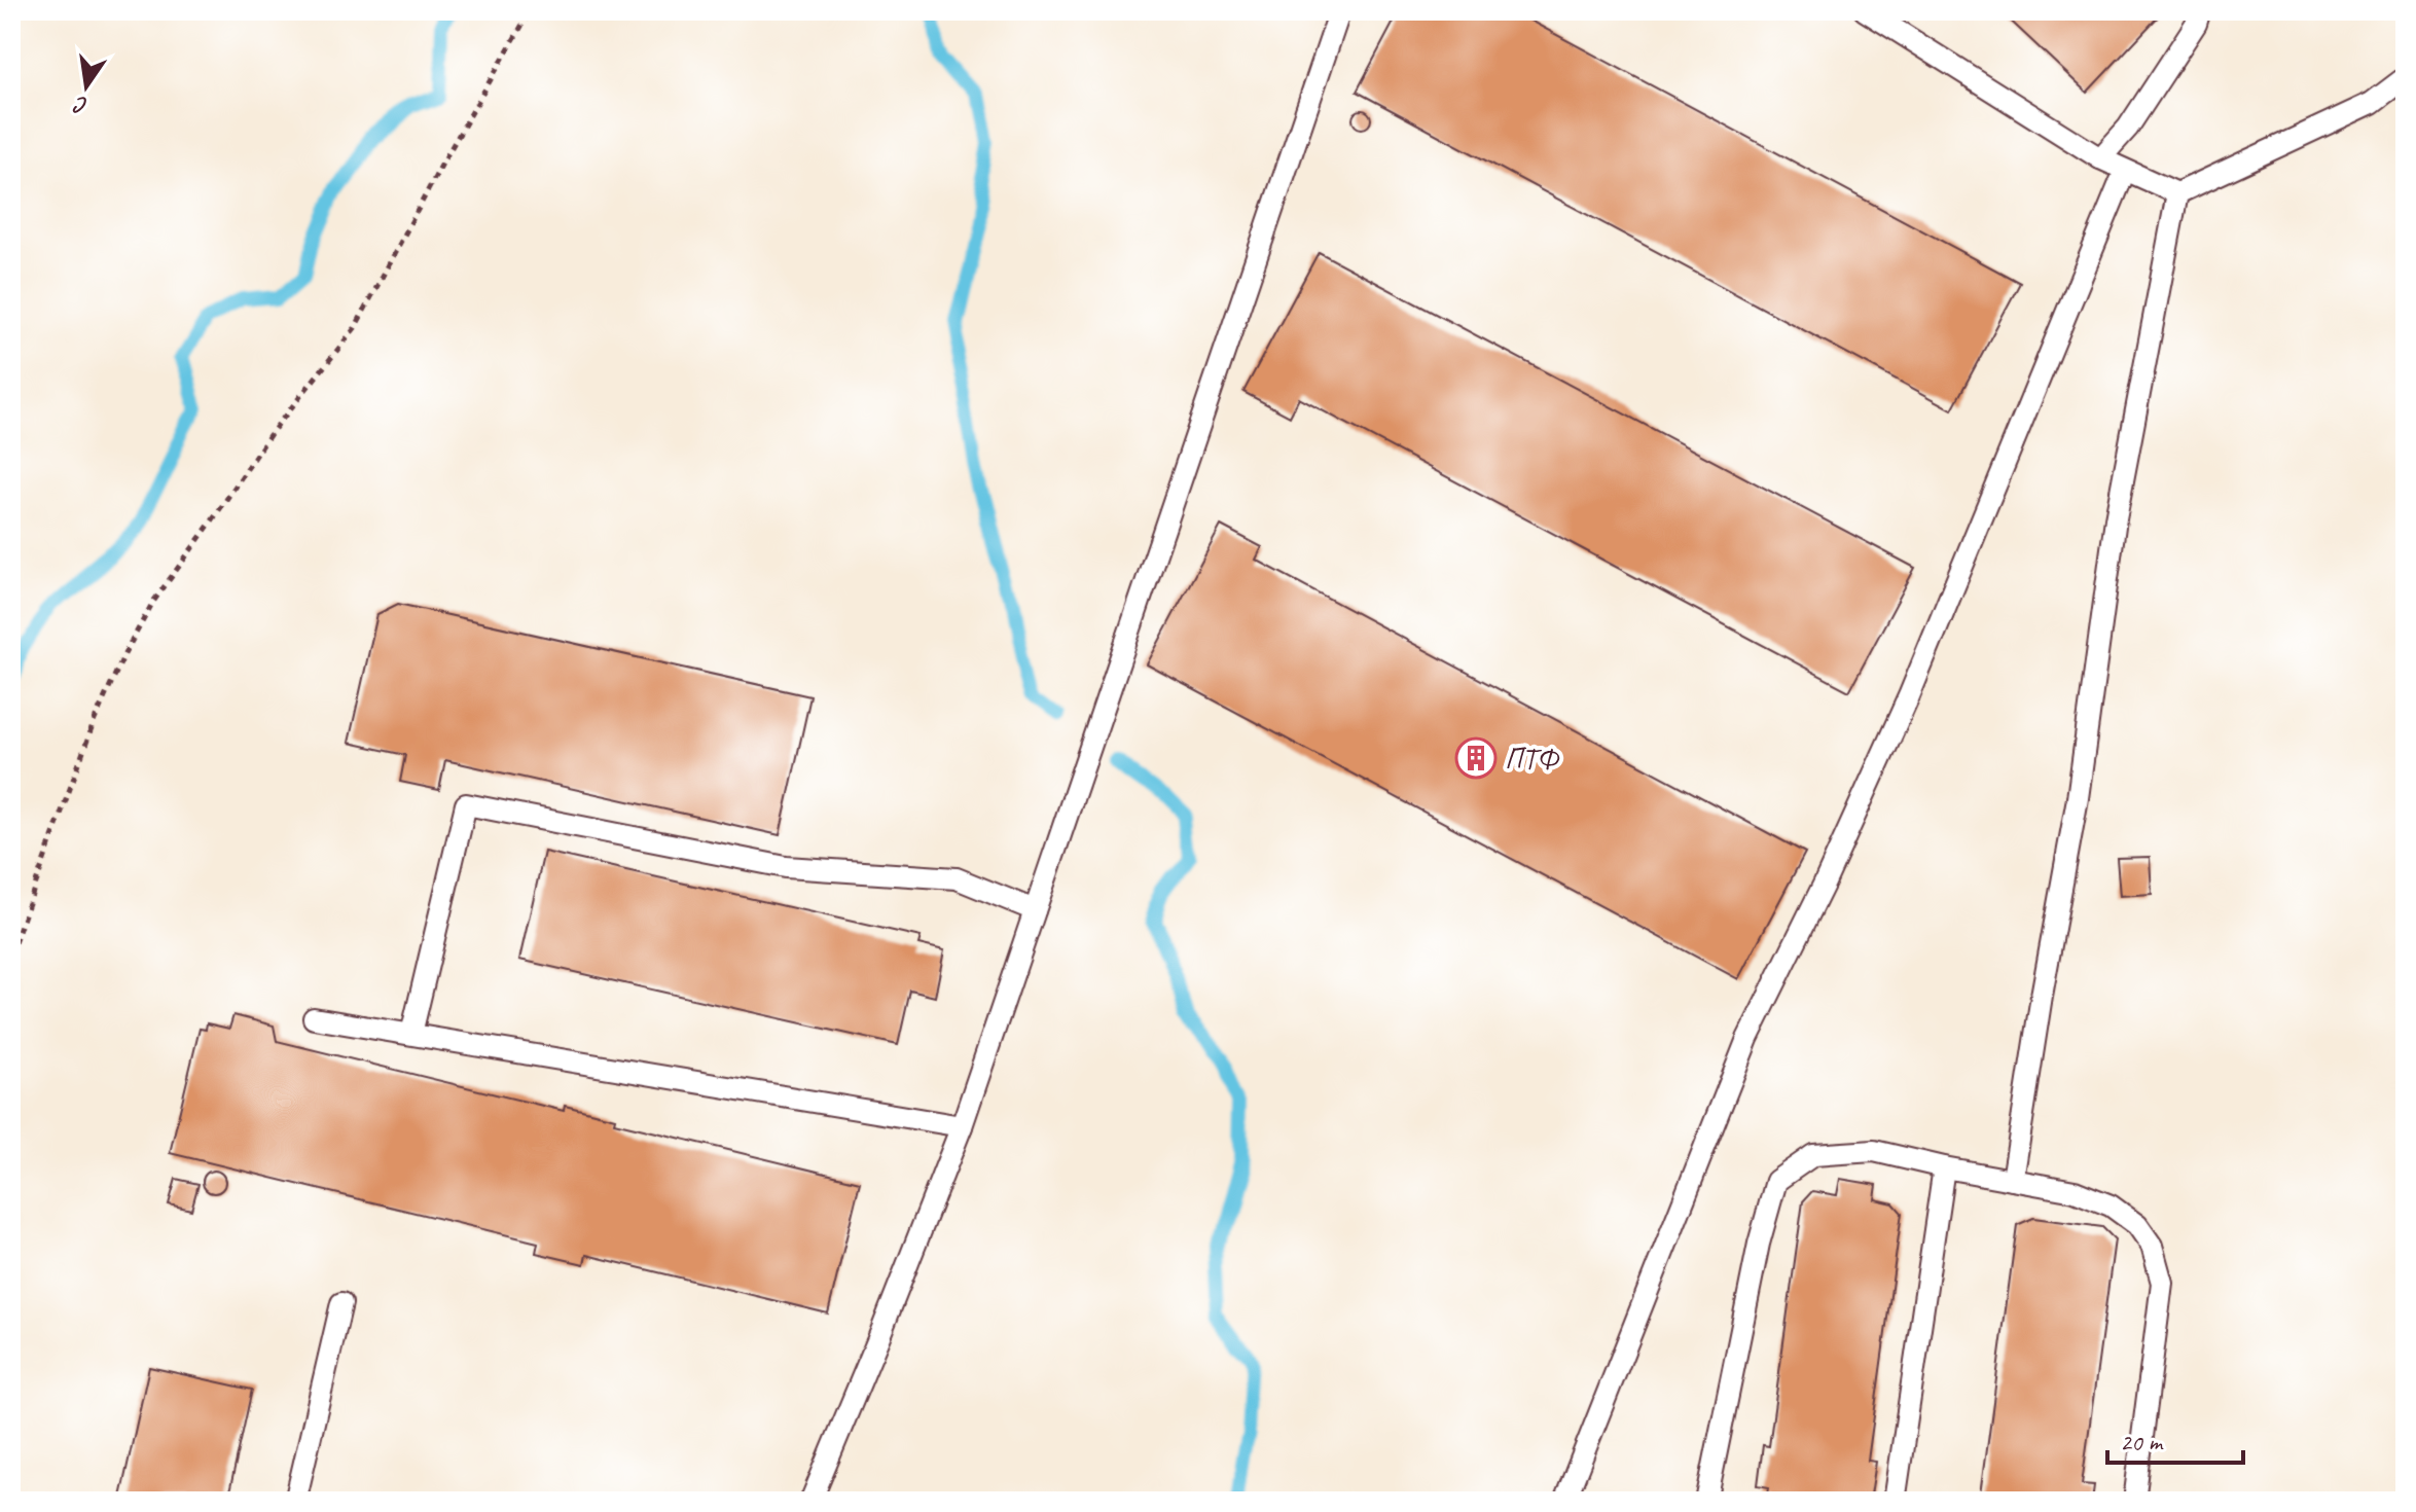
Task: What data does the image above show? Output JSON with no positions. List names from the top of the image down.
{
  "places": {
    "building": ["ПТФ"]
  },
  "scale_bar": "20 m",
  "north": "bottom"
}
